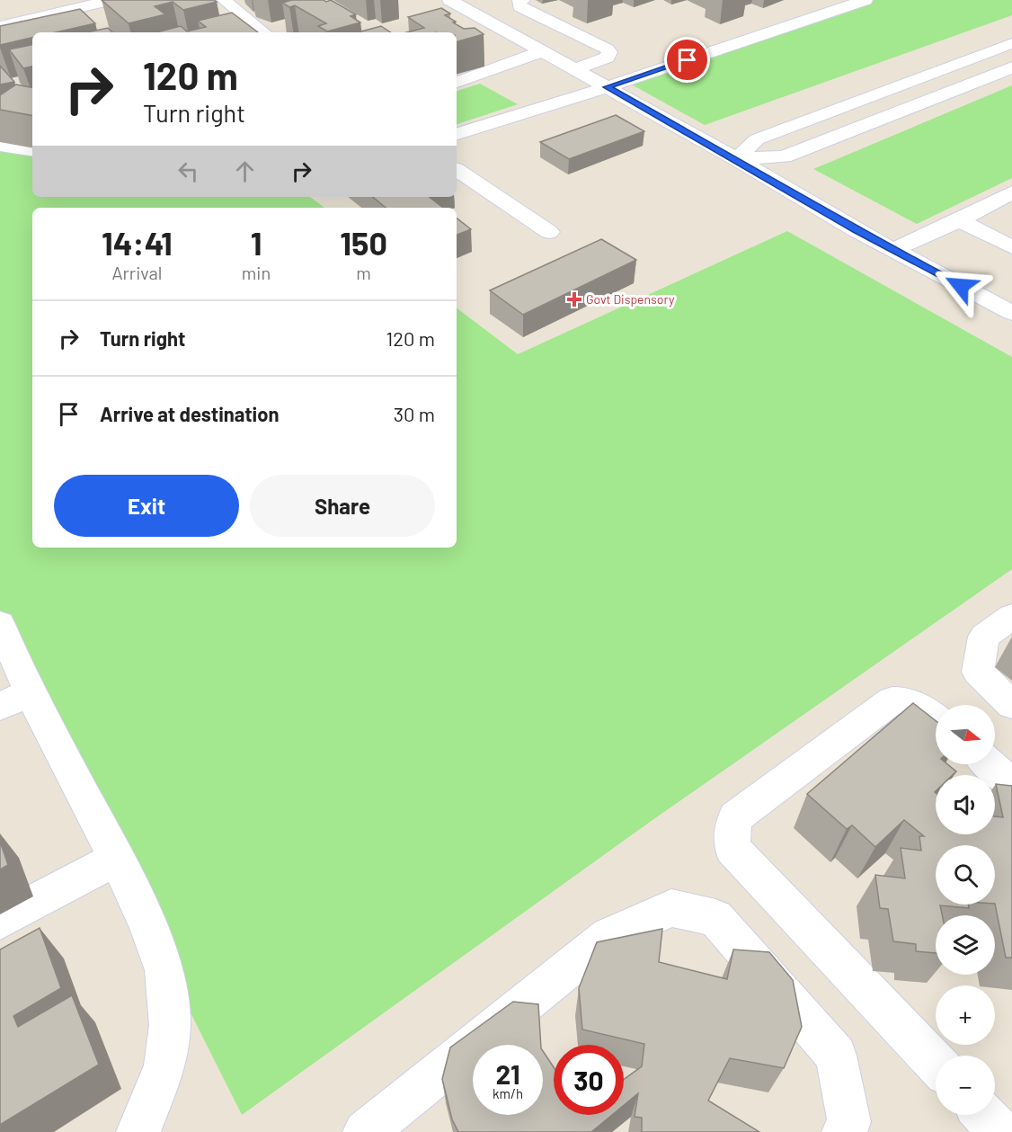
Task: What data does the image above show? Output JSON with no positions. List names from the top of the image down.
{
  "places": {
    "health": ["Govt Dispensory"]
  },
  "north": "right",
  "page": {
    "turn": ["120 m", "Turn right"],
    "eta": [
      "14:41",
      "Arrival",
      "1",
      "min",
      "150",
      "m"
    ],
    "list": [
      {
        "name": "Turn right",
        "value": "120 m"
      },
      {
        "name": "Arrive at destination",
        "value": "30 m"
      }
    ],
    "buttons": ["Exit", "Share"],
    "map_buttons": ["+", "−"],
    "speed": "21 km/h",
    "limit": "30"
  }
}
